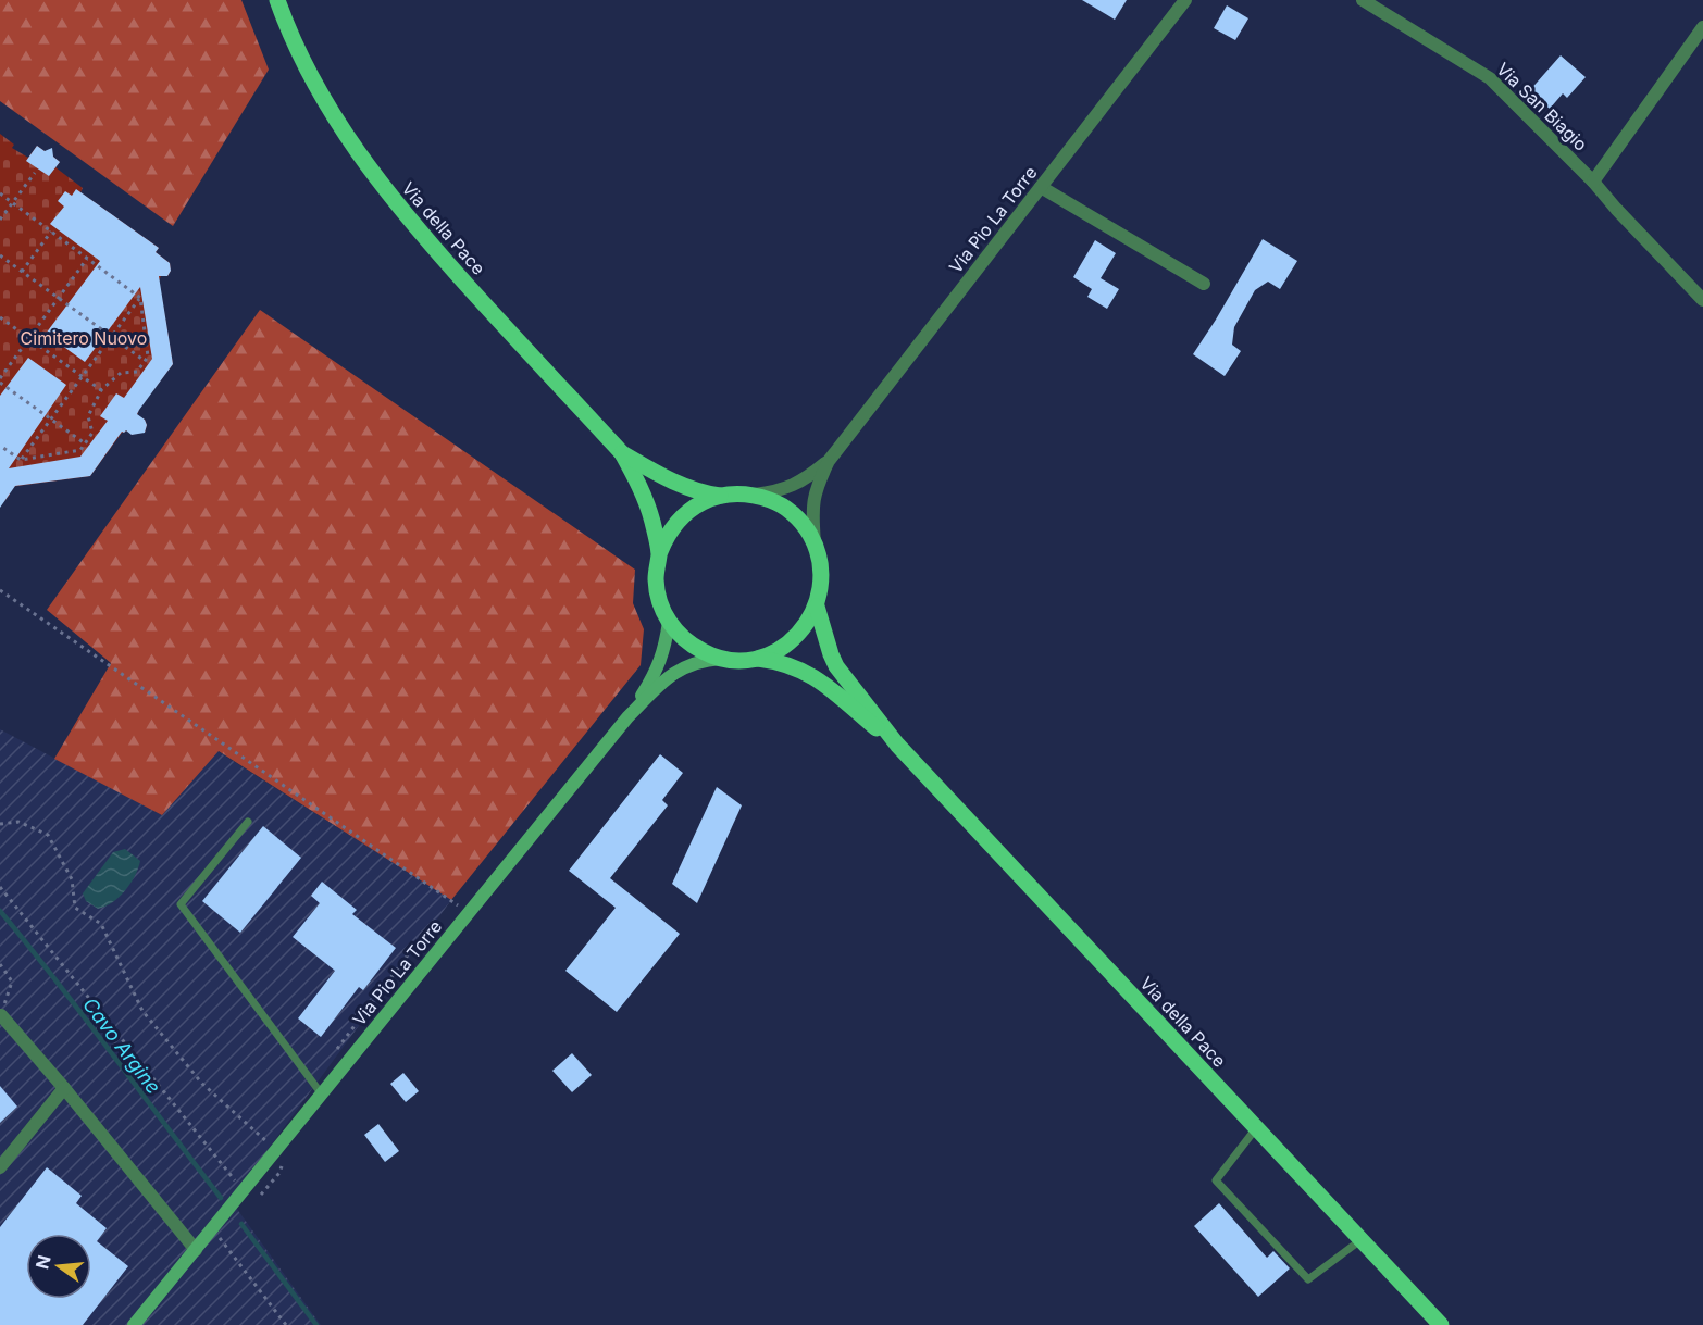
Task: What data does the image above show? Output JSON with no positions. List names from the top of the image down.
{
  "streets": {
    "main road": ["Via della Pace"],
    "street": ["Via San Biagio", "Via Pio La Torre"]
  },
  "crossings": [
    ["Via Pio La Torre", "Via della Pace"]
  ],
  "water": ["Cavo Argine"],
  "parks": ["Cimitero Nuovo"],
  "north": "left"
}
